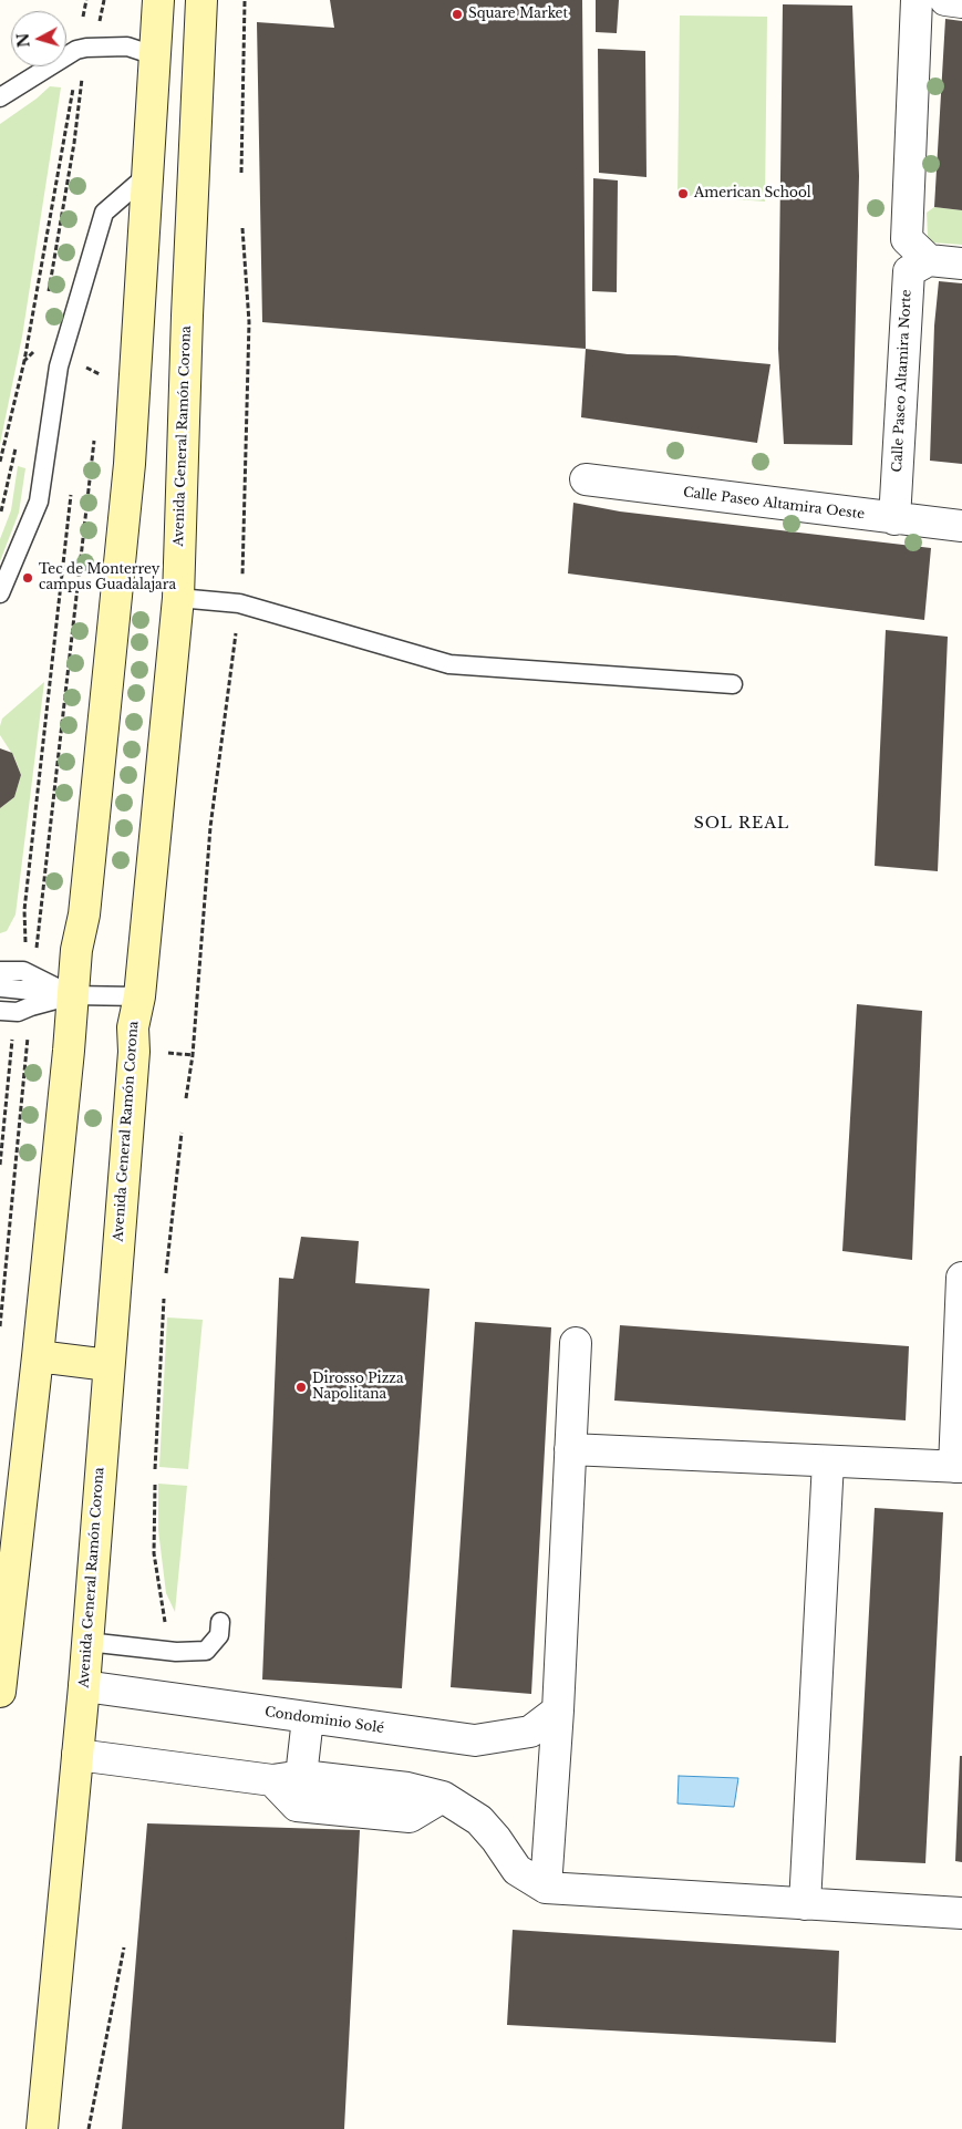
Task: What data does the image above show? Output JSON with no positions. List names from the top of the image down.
{
  "streets": {
    "main road": ["Avenida General Ramón Corona"],
    "street": ["Calle Paseo Altamira Norte", "Calle Paseo Altamira Oeste", "Condominio Solé"]
  },
  "crossings": [
    ["Calle Paseo Altamira Norte", "Calle Paseo Altamira Oeste"],
    ["Avenida General Ramón Corona", "Condominio Solé"]
  ],
  "districts": ["SOL REAL"],
  "places": [
    "Square Market",
    "American School",
    "Tec de Monterrey campus Guadalajara",
    "Dirosso Pizza Napolitana"
  ],
  "north": "left"
}
